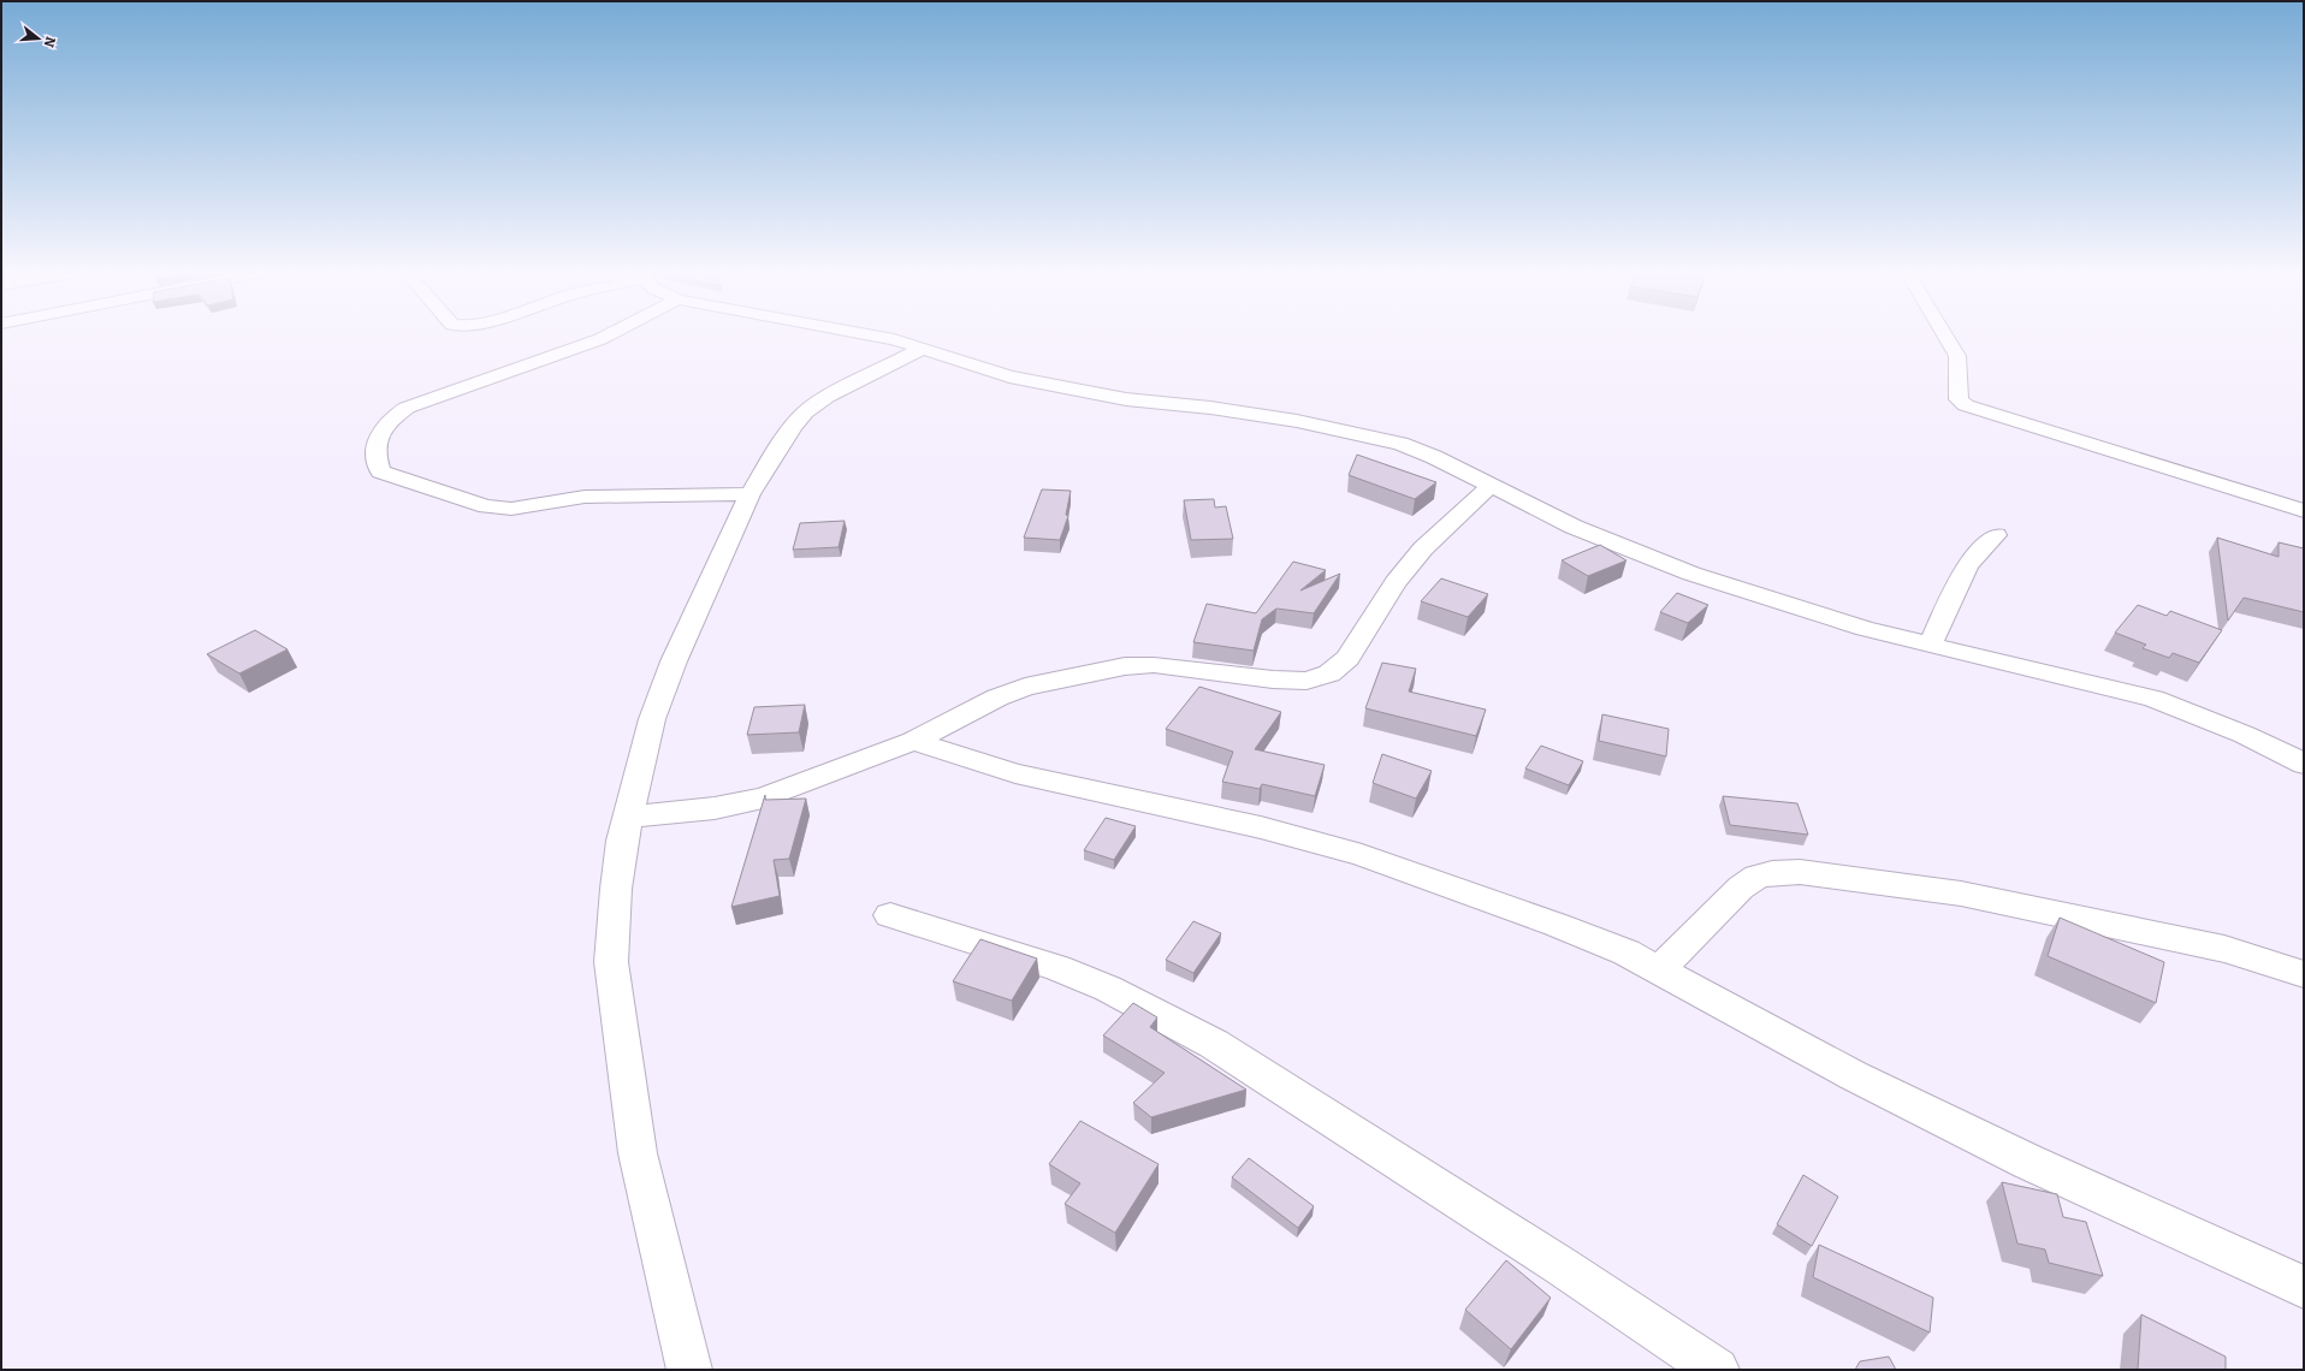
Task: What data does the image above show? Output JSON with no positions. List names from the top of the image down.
{
  "north": "right"
}
